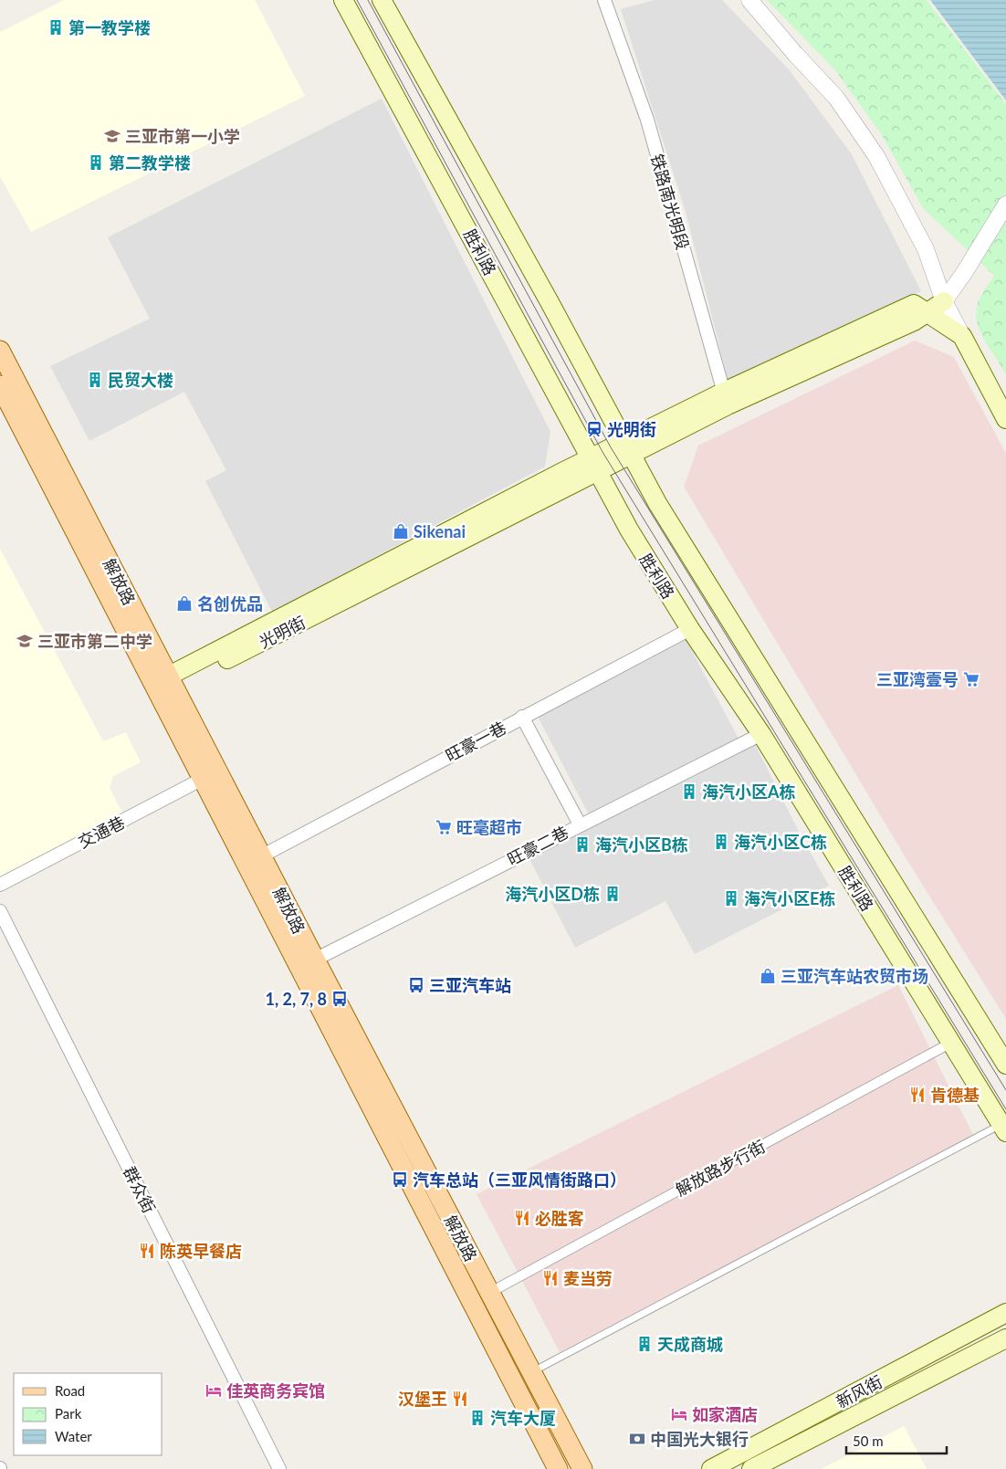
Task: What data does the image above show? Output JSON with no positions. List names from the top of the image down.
{
  "streets": {
    "main road": [
      "胜利路",
      "解放路",
      "光明街",
      "新风街"
    ],
    "street": [
      "铁路南光明段",
      "旺豪一巷",
      "交通巷",
      "旺豪二巷",
      "解放路步行街",
      "群众街"
    ]
  },
  "crossings": [
    ["铁路南光明段", "光明街"],
    ["胜利路", "光明街"],
    ["胜利路", "旺豪一巷"],
    ["胜利路", "旺豪二巷"],
    ["胜利路", "解放路步行街"],
    ["解放路", "光明街"],
    ["解放路", "旺豪一巷"],
    ["解放路", "交通巷"],
    ["解放路", "旺豪二巷"],
    ["解放路", "解放路步行街"]
  ],
  "places": {
    "building": [
      "第一教学楼",
      "第二教学楼",
      "民贸大楼",
      "海汽小区A栋",
      "海汽小区C栋",
      "海汽小区B栋",
      "海汽小区D栋",
      "海汽小区E栋",
      "天成商城",
      "汽车大厦"
    ],
    "school or university": ["三亚市第一小学", "三亚市第二中学"],
    "station": ["光明街"],
    "shop": ["Sikenai", "名创优品", "三亚汽车站农贸市场"],
    "supermarket": ["三亚湾壹号", "旺毫超市"],
    "bus stop": ["三亚汽车站", "1, 2, 7, 8", "汽车总站（三亚风情街路口）"],
    "restaurant": [
      "肯德基",
      "必胜客",
      "陈英早餐店",
      "麦当劳",
      "汉堡王"
    ],
    "hotel": ["佳英商务宾馆", "如家酒店"],
    "bank": ["中国光大银行"]
  },
  "legend": ["Road", "Park", "Water"],
  "scale_bar": "50 m"
}
